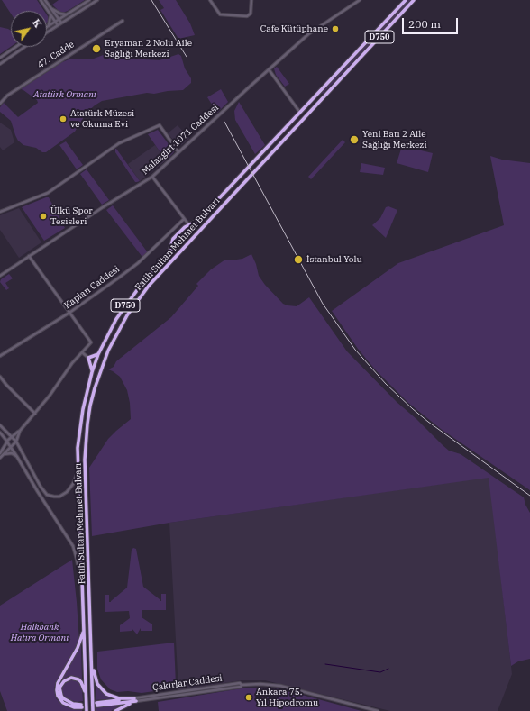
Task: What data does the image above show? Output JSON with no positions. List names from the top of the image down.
{
  "streets": {
    "highway": ["D750", "Fatih Sultan Mehmet Bulvarı"],
    "street": [
      "47. Cadde",
      "Malazgirt 1071 Caddesi",
      "Kaplan Caddesi",
      "Çakırlar Caddesi"
    ]
  },
  "parks": ["Atatürk Ormanı", "Halkbank Hatıra Ormanı"],
  "places": [
    "Cafe Kütüphane",
    "Eryaman 2 Nolu Aile Sağlığı Merkezi",
    "Atatürk Müzesi ve Okuma Evi",
    "Yeni Batı 2 Aile Sağlığı Merkezi",
    "Ülkü Spor Tesisleri",
    "İstanbul Yolu",
    "Ankara 75. Yıl Hipodromu"
  ],
  "scale_bar": "200 m",
  "north": "top right"
}
